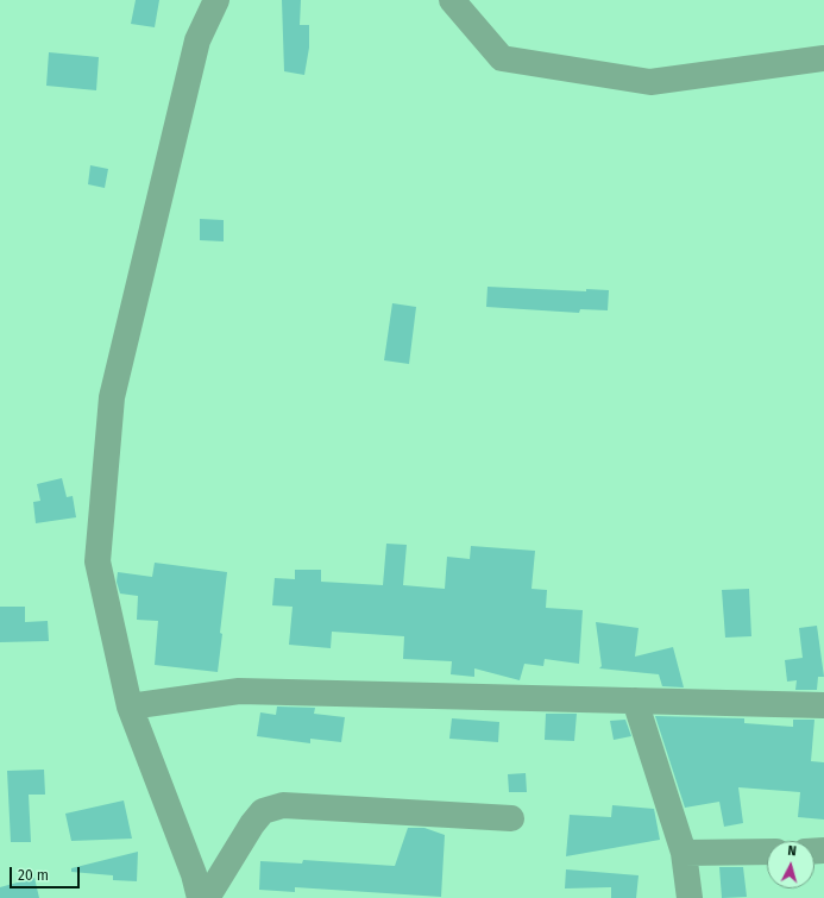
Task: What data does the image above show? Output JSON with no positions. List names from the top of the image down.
{
  "scale_bar": "20 m",
  "north": "top"
}
